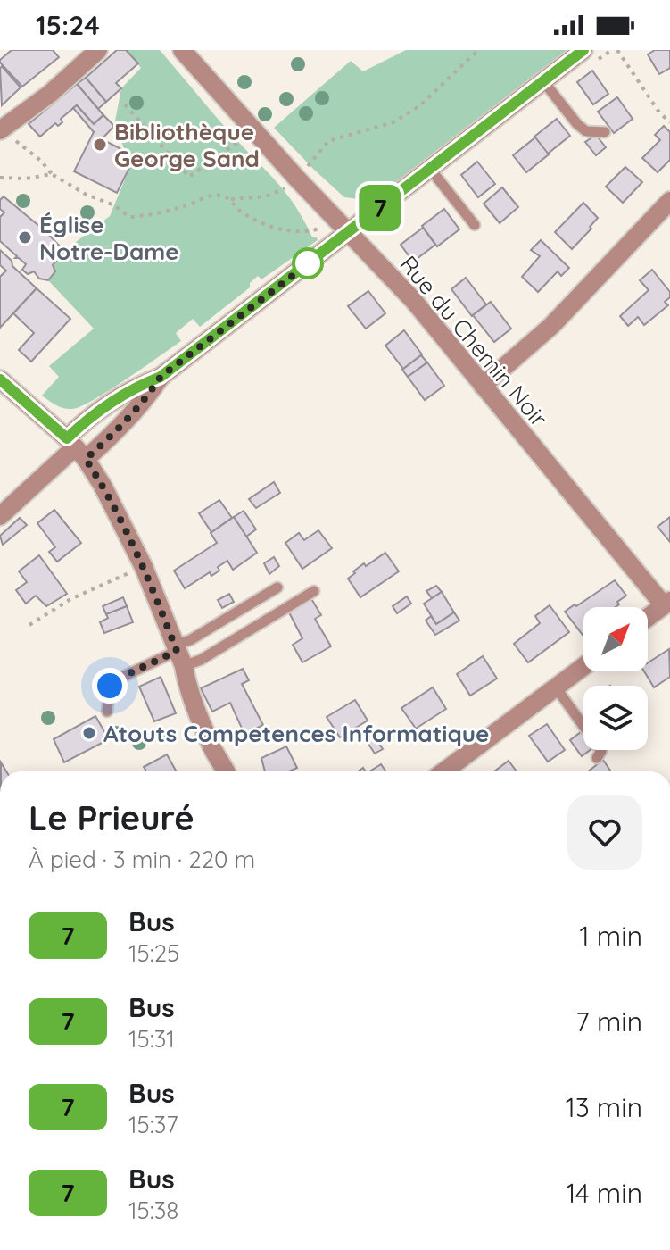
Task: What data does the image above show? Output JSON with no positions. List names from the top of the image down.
{
  "streets": {
    "street": ["Rue du Chemin Noir"]
  },
  "places": ["Bibliothèque George Sand", "Église Notre-Dame", "Atouts Competences Informatique"],
  "lines": ["bus line 7"],
  "north": "top right",
  "page": {
    "status": "15:24",
    "on_map": "7",
    "heading": ["Le Prieuré", "À pied · 3 min · 220 m"],
    "list": [
      {
        "mark": "7",
        "name": "Bus",
        "note": "15:25",
        "value": "1 min"
      },
      {
        "mark": "7",
        "name": "Bus",
        "note": "15:31",
        "value": "7 min"
      },
      {
        "mark": "7",
        "name": "Bus",
        "note": "15:37",
        "value": "13 min"
      },
      {
        "mark": "7",
        "name": "Bus",
        "note": "15:38",
        "value": "14 min"
      }
    ]
  }
}
